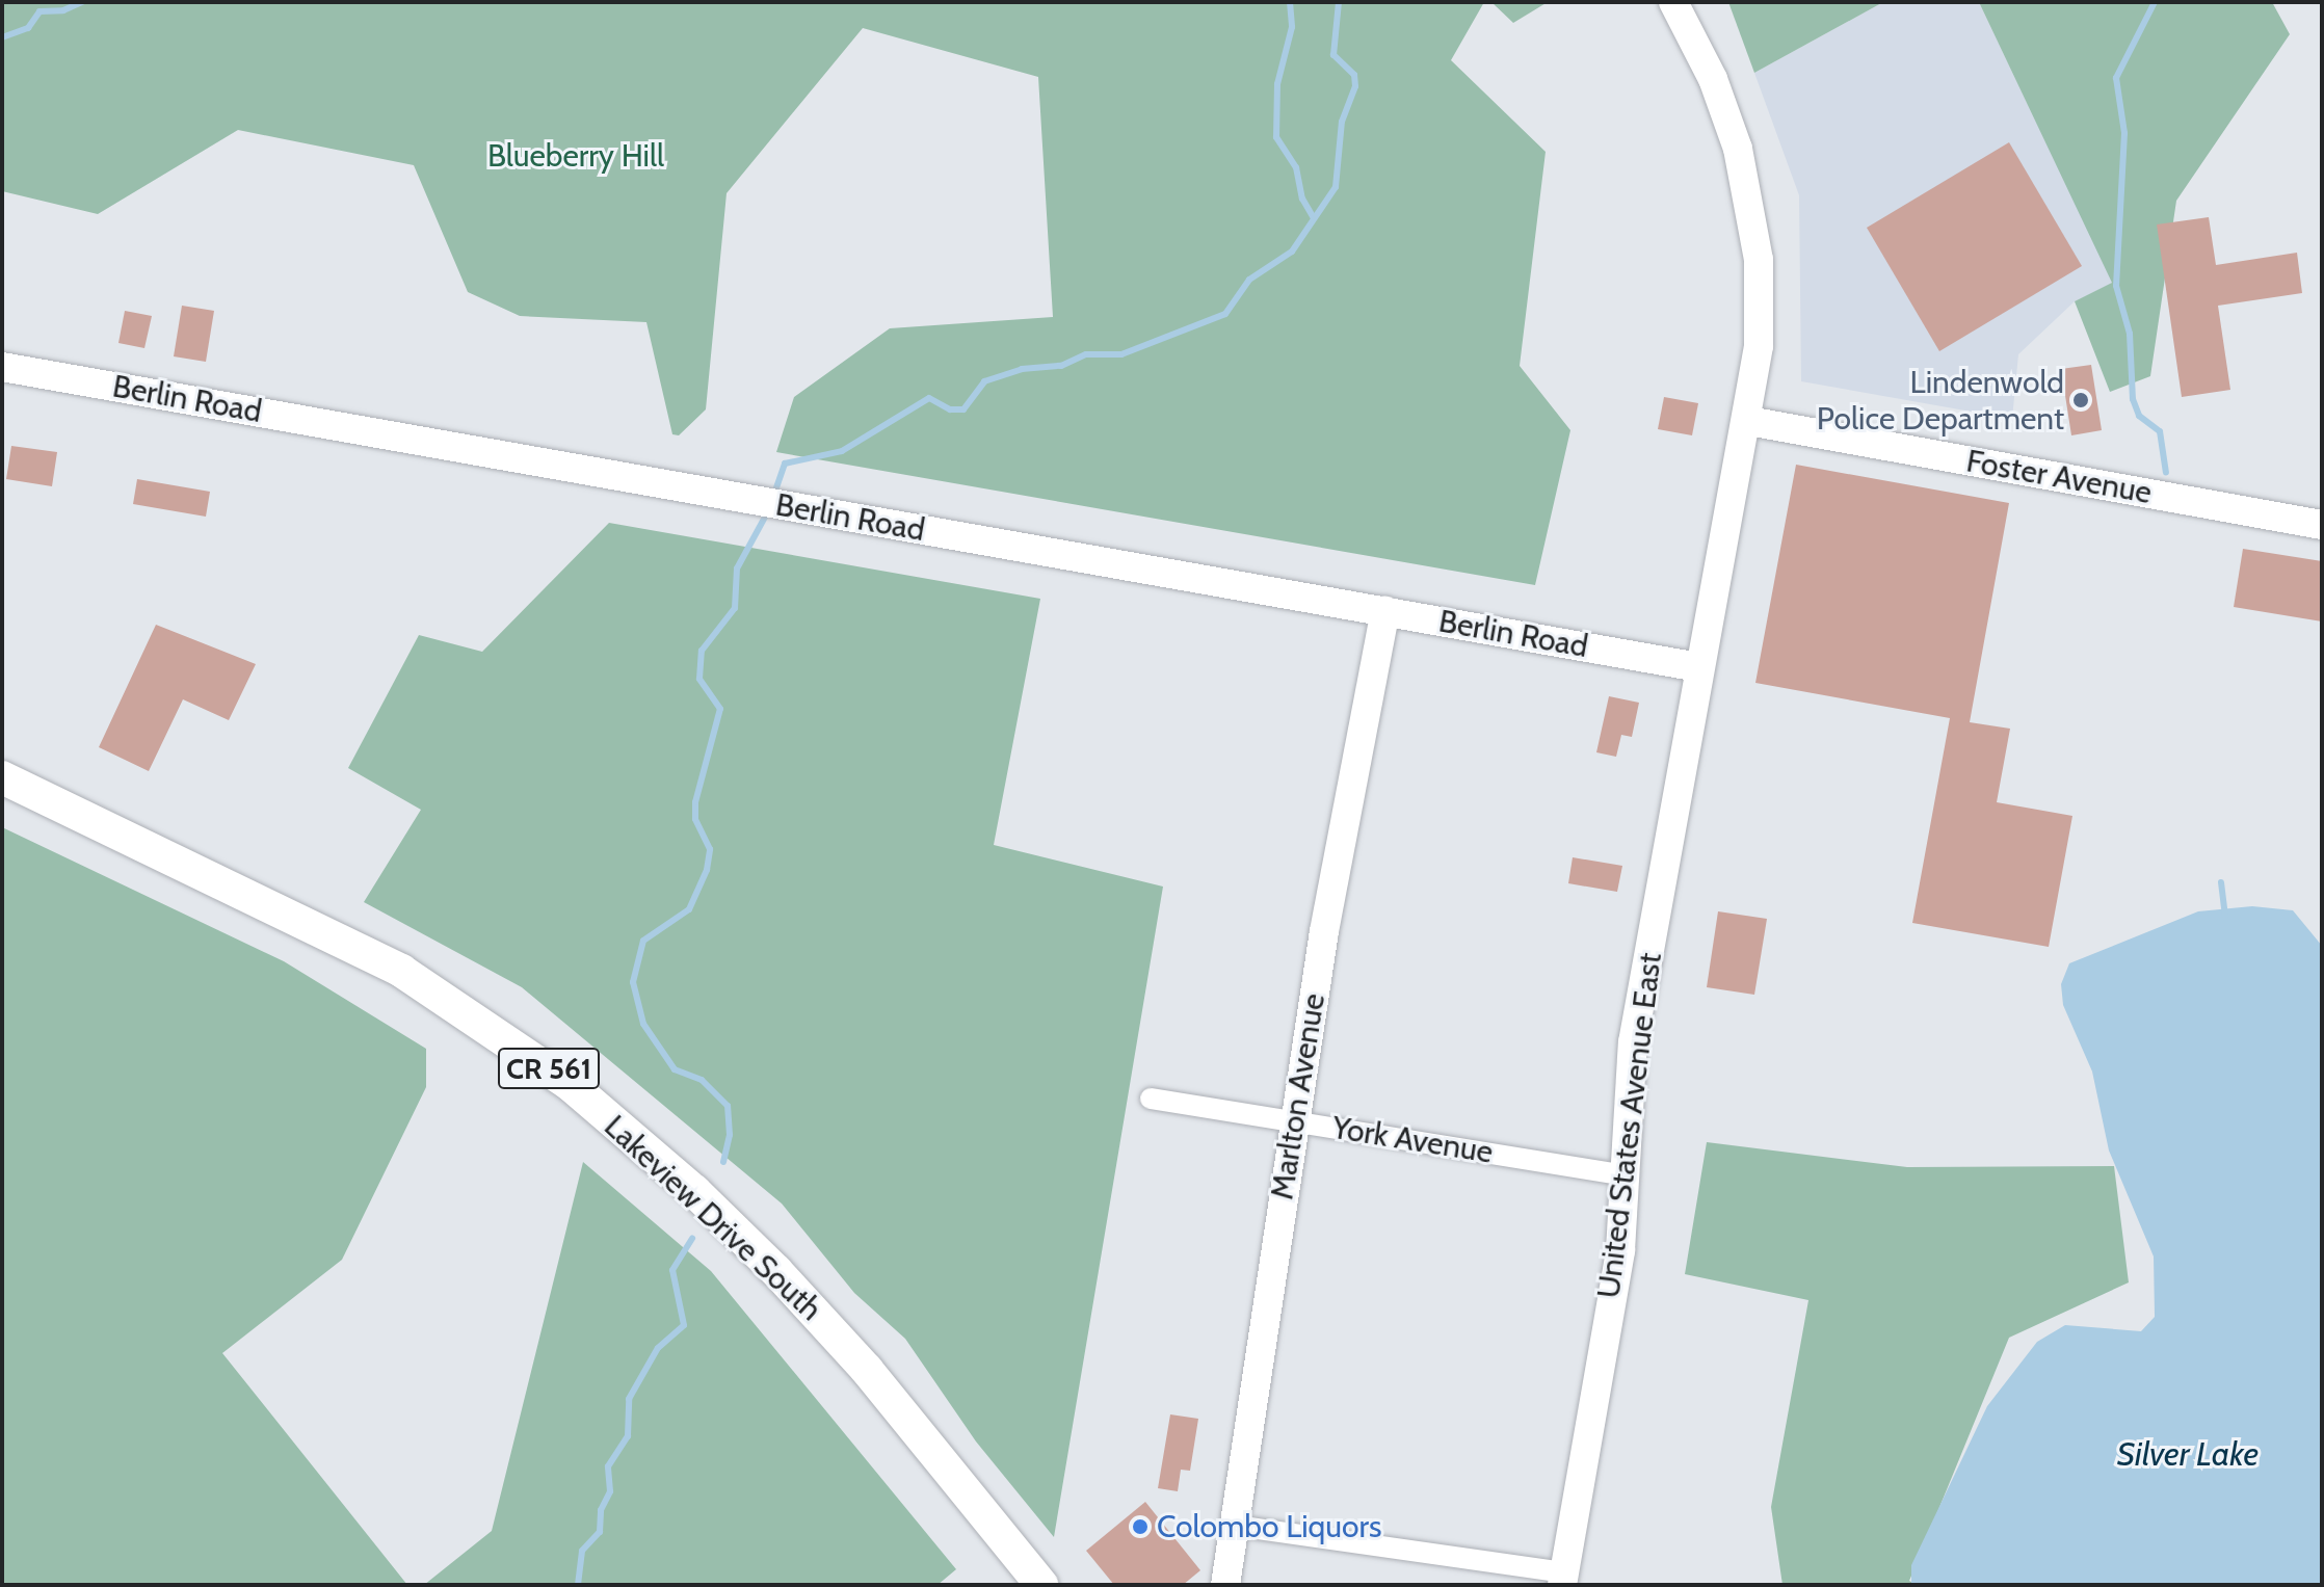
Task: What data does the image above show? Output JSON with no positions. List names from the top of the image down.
{
  "streets": {
    "main road": ["CR 561", "Lakeview Drive South"],
    "street": [
      "Berlin Road",
      "Foster Avenue",
      "Marlton Avenue",
      "United States Avenue East",
      "York Avenue"
    ]
  },
  "crossings": [
    ["Berlin Road", "Marlton Avenue"],
    ["Berlin Road", "United States Avenue East"],
    ["Foster Avenue", "United States Avenue East"],
    ["Marlton Avenue", "York Avenue"],
    ["United States Avenue East", "York Avenue"]
  ],
  "water": ["Silver Lake"],
  "parks": ["Blueberry Hill"],
  "places": ["Lindenwold Police Department", "Colombo Liquors"]
}
